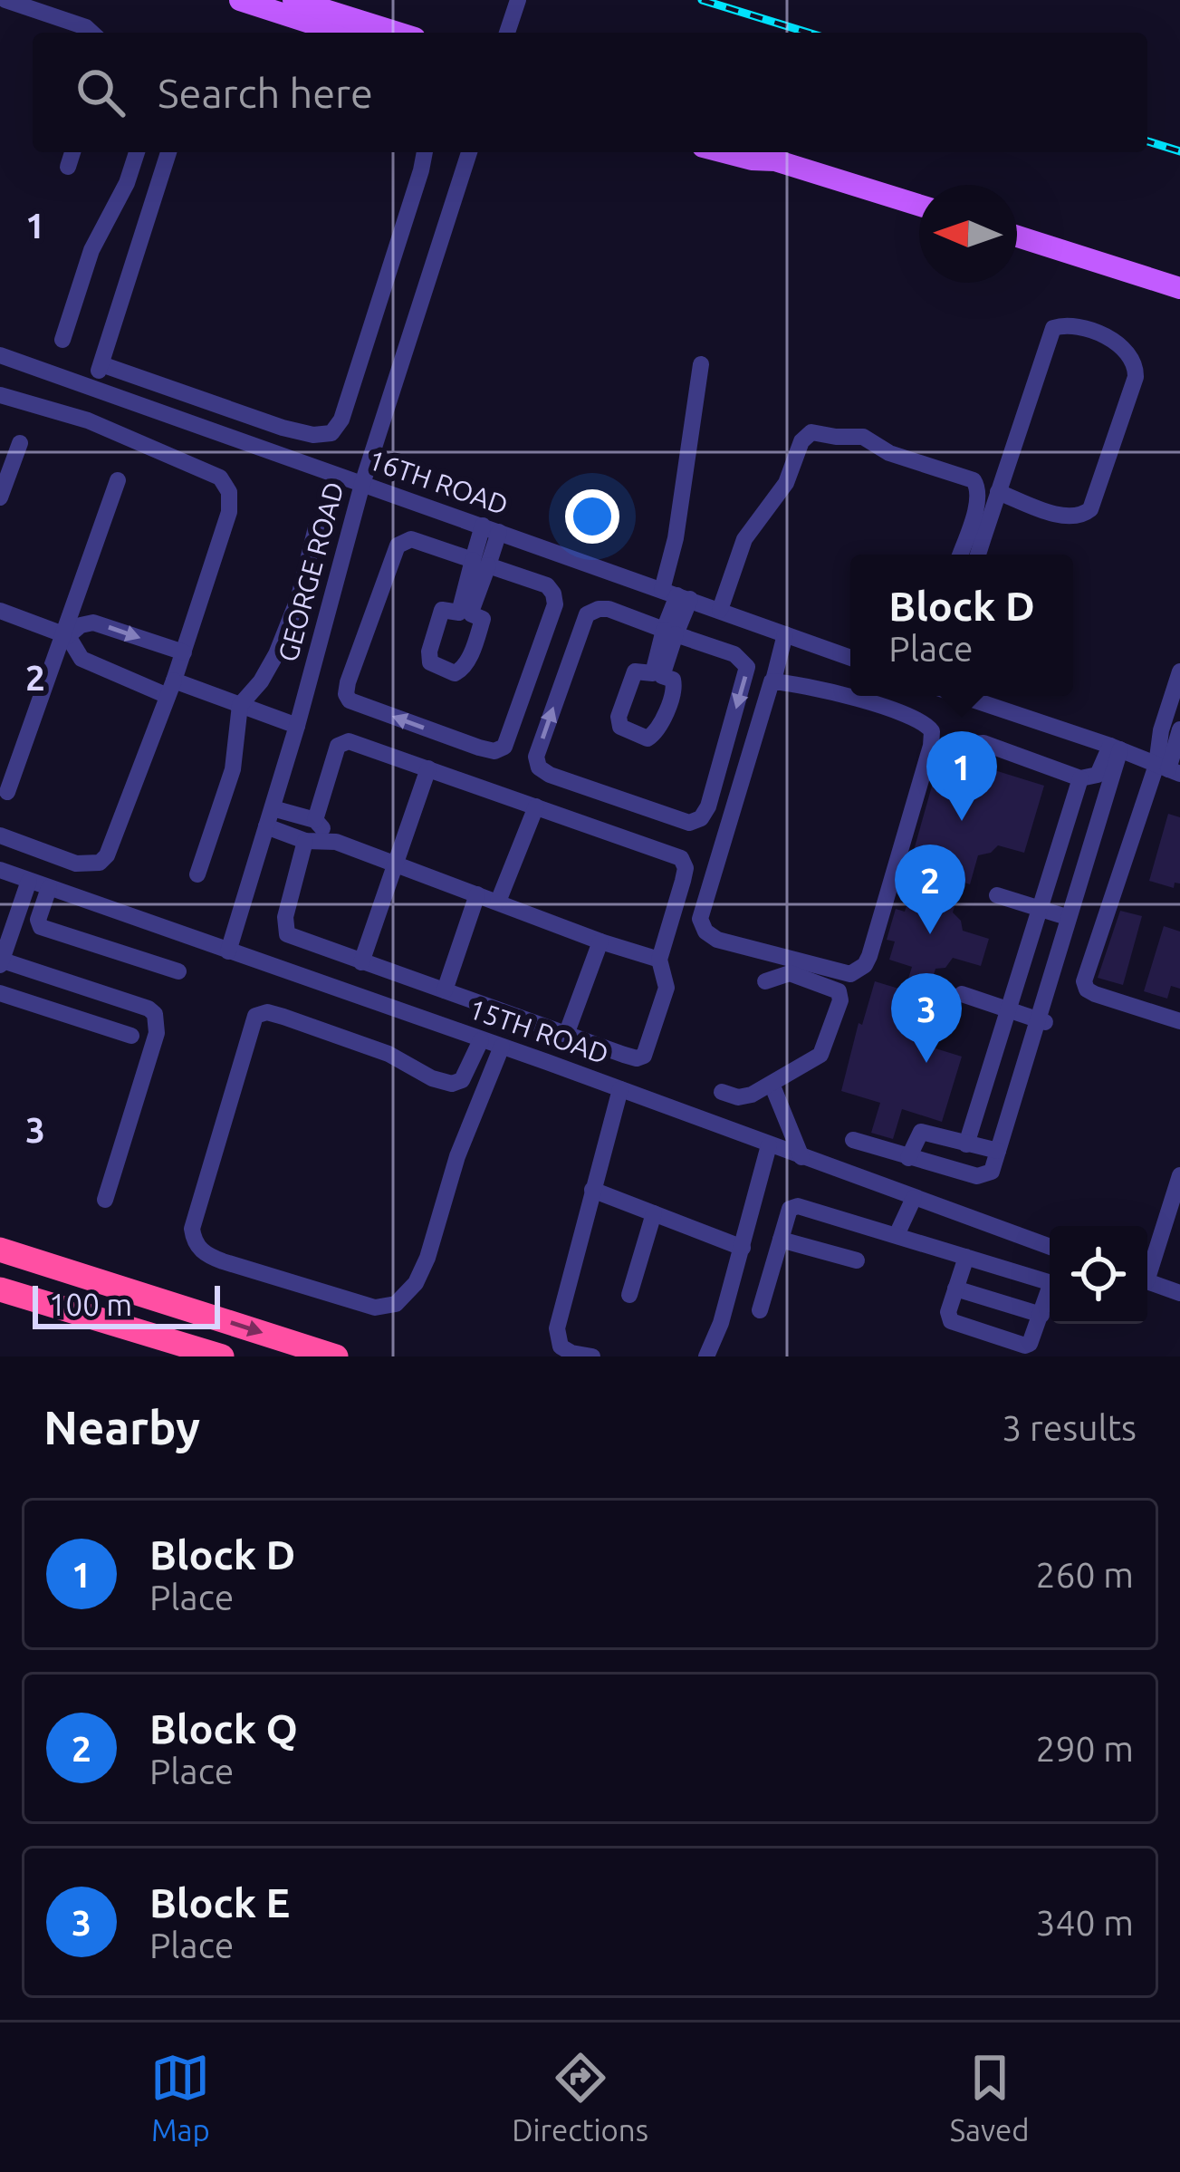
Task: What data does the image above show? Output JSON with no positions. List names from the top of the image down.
{
  "streets": {
    "street": ["16TH ROAD", "GEORGE ROAD", "15TH ROAD"]
  },
  "crossings": [
    ["16TH ROAD", "GEORGE ROAD"],
    ["GEORGE ROAD", "15TH ROAD"]
  ],
  "scale_bar": "100 m",
  "north": "left",
  "page": {
    "search": "Search here",
    "popup": ["Block D", "Place"],
    "pins": ["1", "2", "3"],
    "scale": "100 m",
    "heading": ["Nearby", "3 results"],
    "list": [
      {
        "mark": "1",
        "name": "Block D",
        "note": "Place",
        "value": "260 m"
      },
      {
        "mark": "2",
        "name": "Block Q",
        "note": "Place",
        "value": "290 m"
      },
      {
        "mark": "3",
        "name": "Block E",
        "note": "Place",
        "value": "340 m"
      }
    ],
    "nav": ["Map", "Directions", "Saved"]
  },
  "grid": {
    "rows": ["1", "2", "3"]
  }
}
